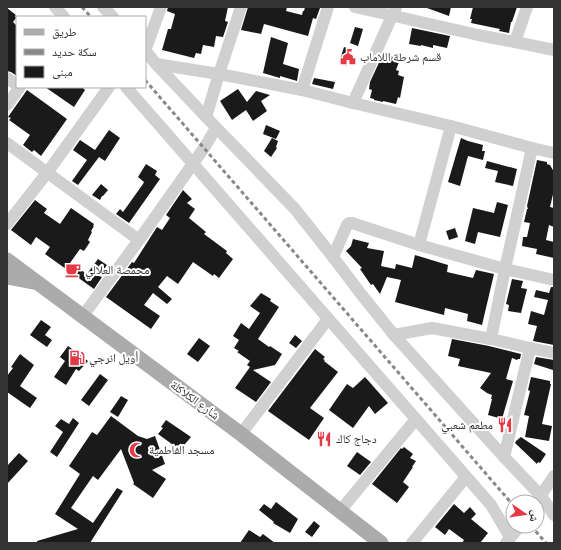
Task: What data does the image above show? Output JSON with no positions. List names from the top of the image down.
{
  "streets": {
    "main road": ["شارع الكلاكلة"]
  },
  "places": {
    "public building": ["قسم شرطة اللاماب"],
    "cafe": ["محمصة العلالي"],
    "fuel station": ["أويل انرجي"],
    "restaurant": ["مطعم شعبي", "دجاج كاك"],
    "mosque": ["مسجد الفاطمية"]
  },
  "legend": ["طريق", "سكة حديد", "مبنى"],
  "north": "right"
}
